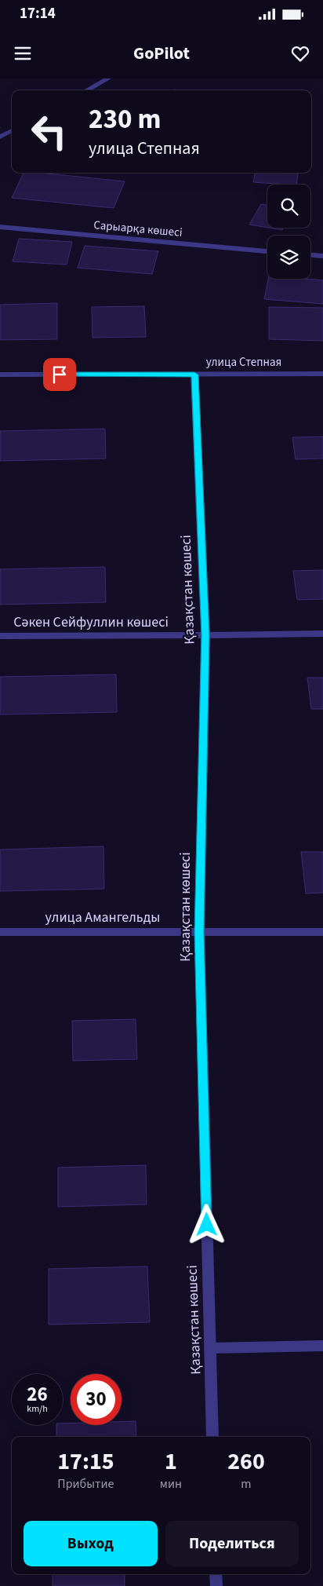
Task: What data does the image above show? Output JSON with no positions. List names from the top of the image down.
{
  "streets": {
    "street": [
      "Сарыарқа көшесі",
      "улица Степная",
      "Қазақстан көшесі",
      "Сәкен Сейфуллин көшесі",
      "улица Амангельды"
    ]
  },
  "crossings": [
    ["улица Степная", "Қазақстан көшесі"],
    ["Қазақстан көшесі", "Сәкен Сейфуллин көшесі"],
    ["Қазақстан көшесі", "улица Амангельды"]
  ],
  "page": {
    "status": "17:14",
    "header": "GoPilot",
    "turn": ["230 m", "улица Степная"],
    "speed": "26 km/h",
    "limit": "30",
    "eta": [
      "17:15",
      "Прибытие",
      "1",
      "мин",
      "260",
      "m"
    ],
    "buttons": ["Выход", "Поделиться"]
  }
}
